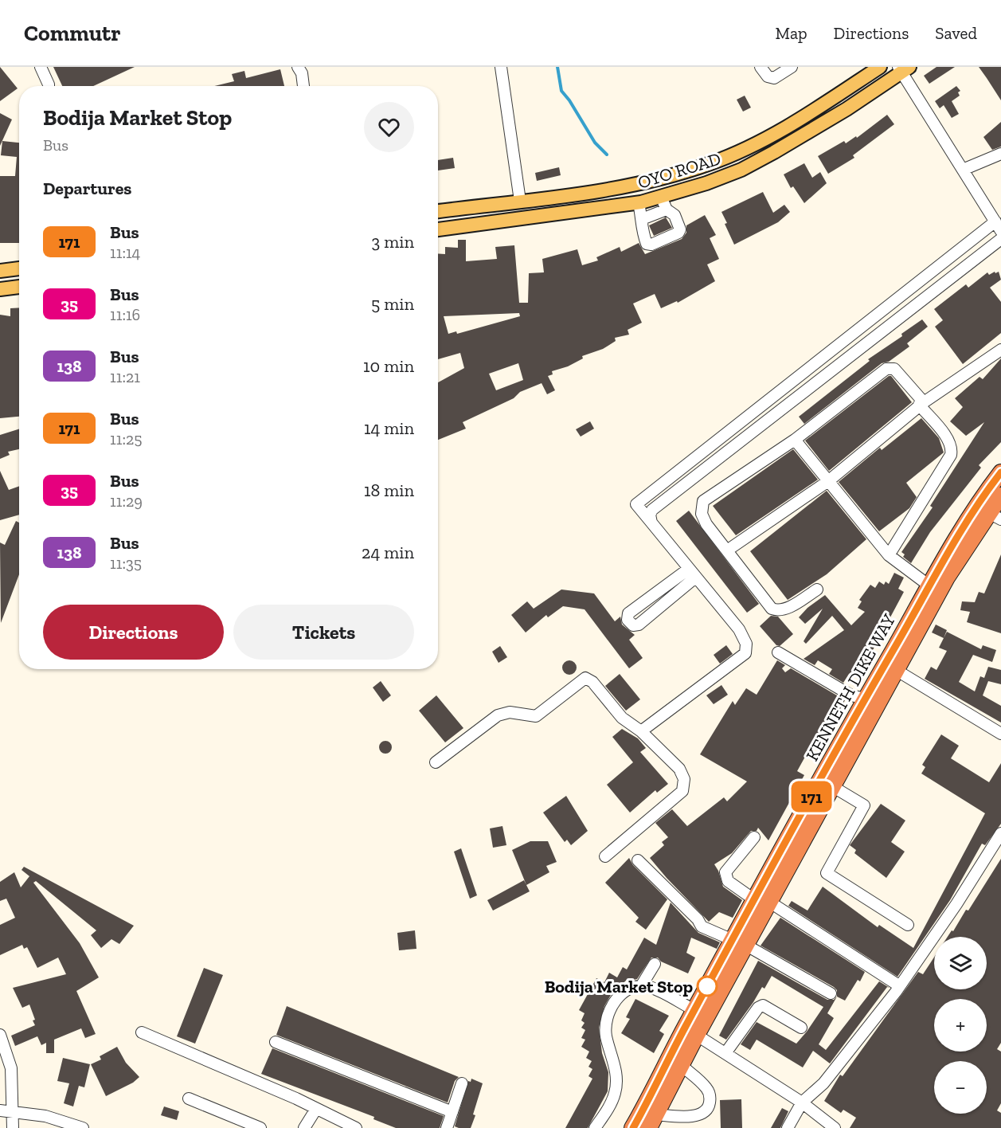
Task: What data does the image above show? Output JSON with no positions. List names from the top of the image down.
{
  "streets": {
    "highway": ["KENNETH DIKE WAY"],
    "main road": ["OYO ROAD"]
  },
  "places": ["Bodija Market Stop"],
  "lines": ["bus line 171"],
  "page": {
    "header": "Commutr",
    "nav": ["Map", "Directions", "Saved"],
    "on_map": "171",
    "heading": [
      ["Bodija Market Stop", "Bus"],
      "Departures"
    ],
    "list": [
      {
        "mark": "171",
        "name": "Bus",
        "note": "11:14",
        "value": "3 min"
      },
      {
        "mark": "35",
        "name": "Bus",
        "note": "11:16",
        "value": "5 min"
      },
      {
        "mark": "138",
        "name": "Bus",
        "note": "11:21",
        "value": "10 min"
      },
      {
        "mark": "171",
        "name": "Bus",
        "note": "11:25",
        "value": "14 min"
      },
      {
        "mark": "35",
        "name": "Bus",
        "note": "11:29",
        "value": "18 min"
      },
      {
        "mark": "138",
        "name": "Bus",
        "note": "11:35",
        "value": "24 min"
      }
    ],
    "buttons": ["Directions", "Tickets"],
    "map_buttons": ["+", "−"]
  }
}
